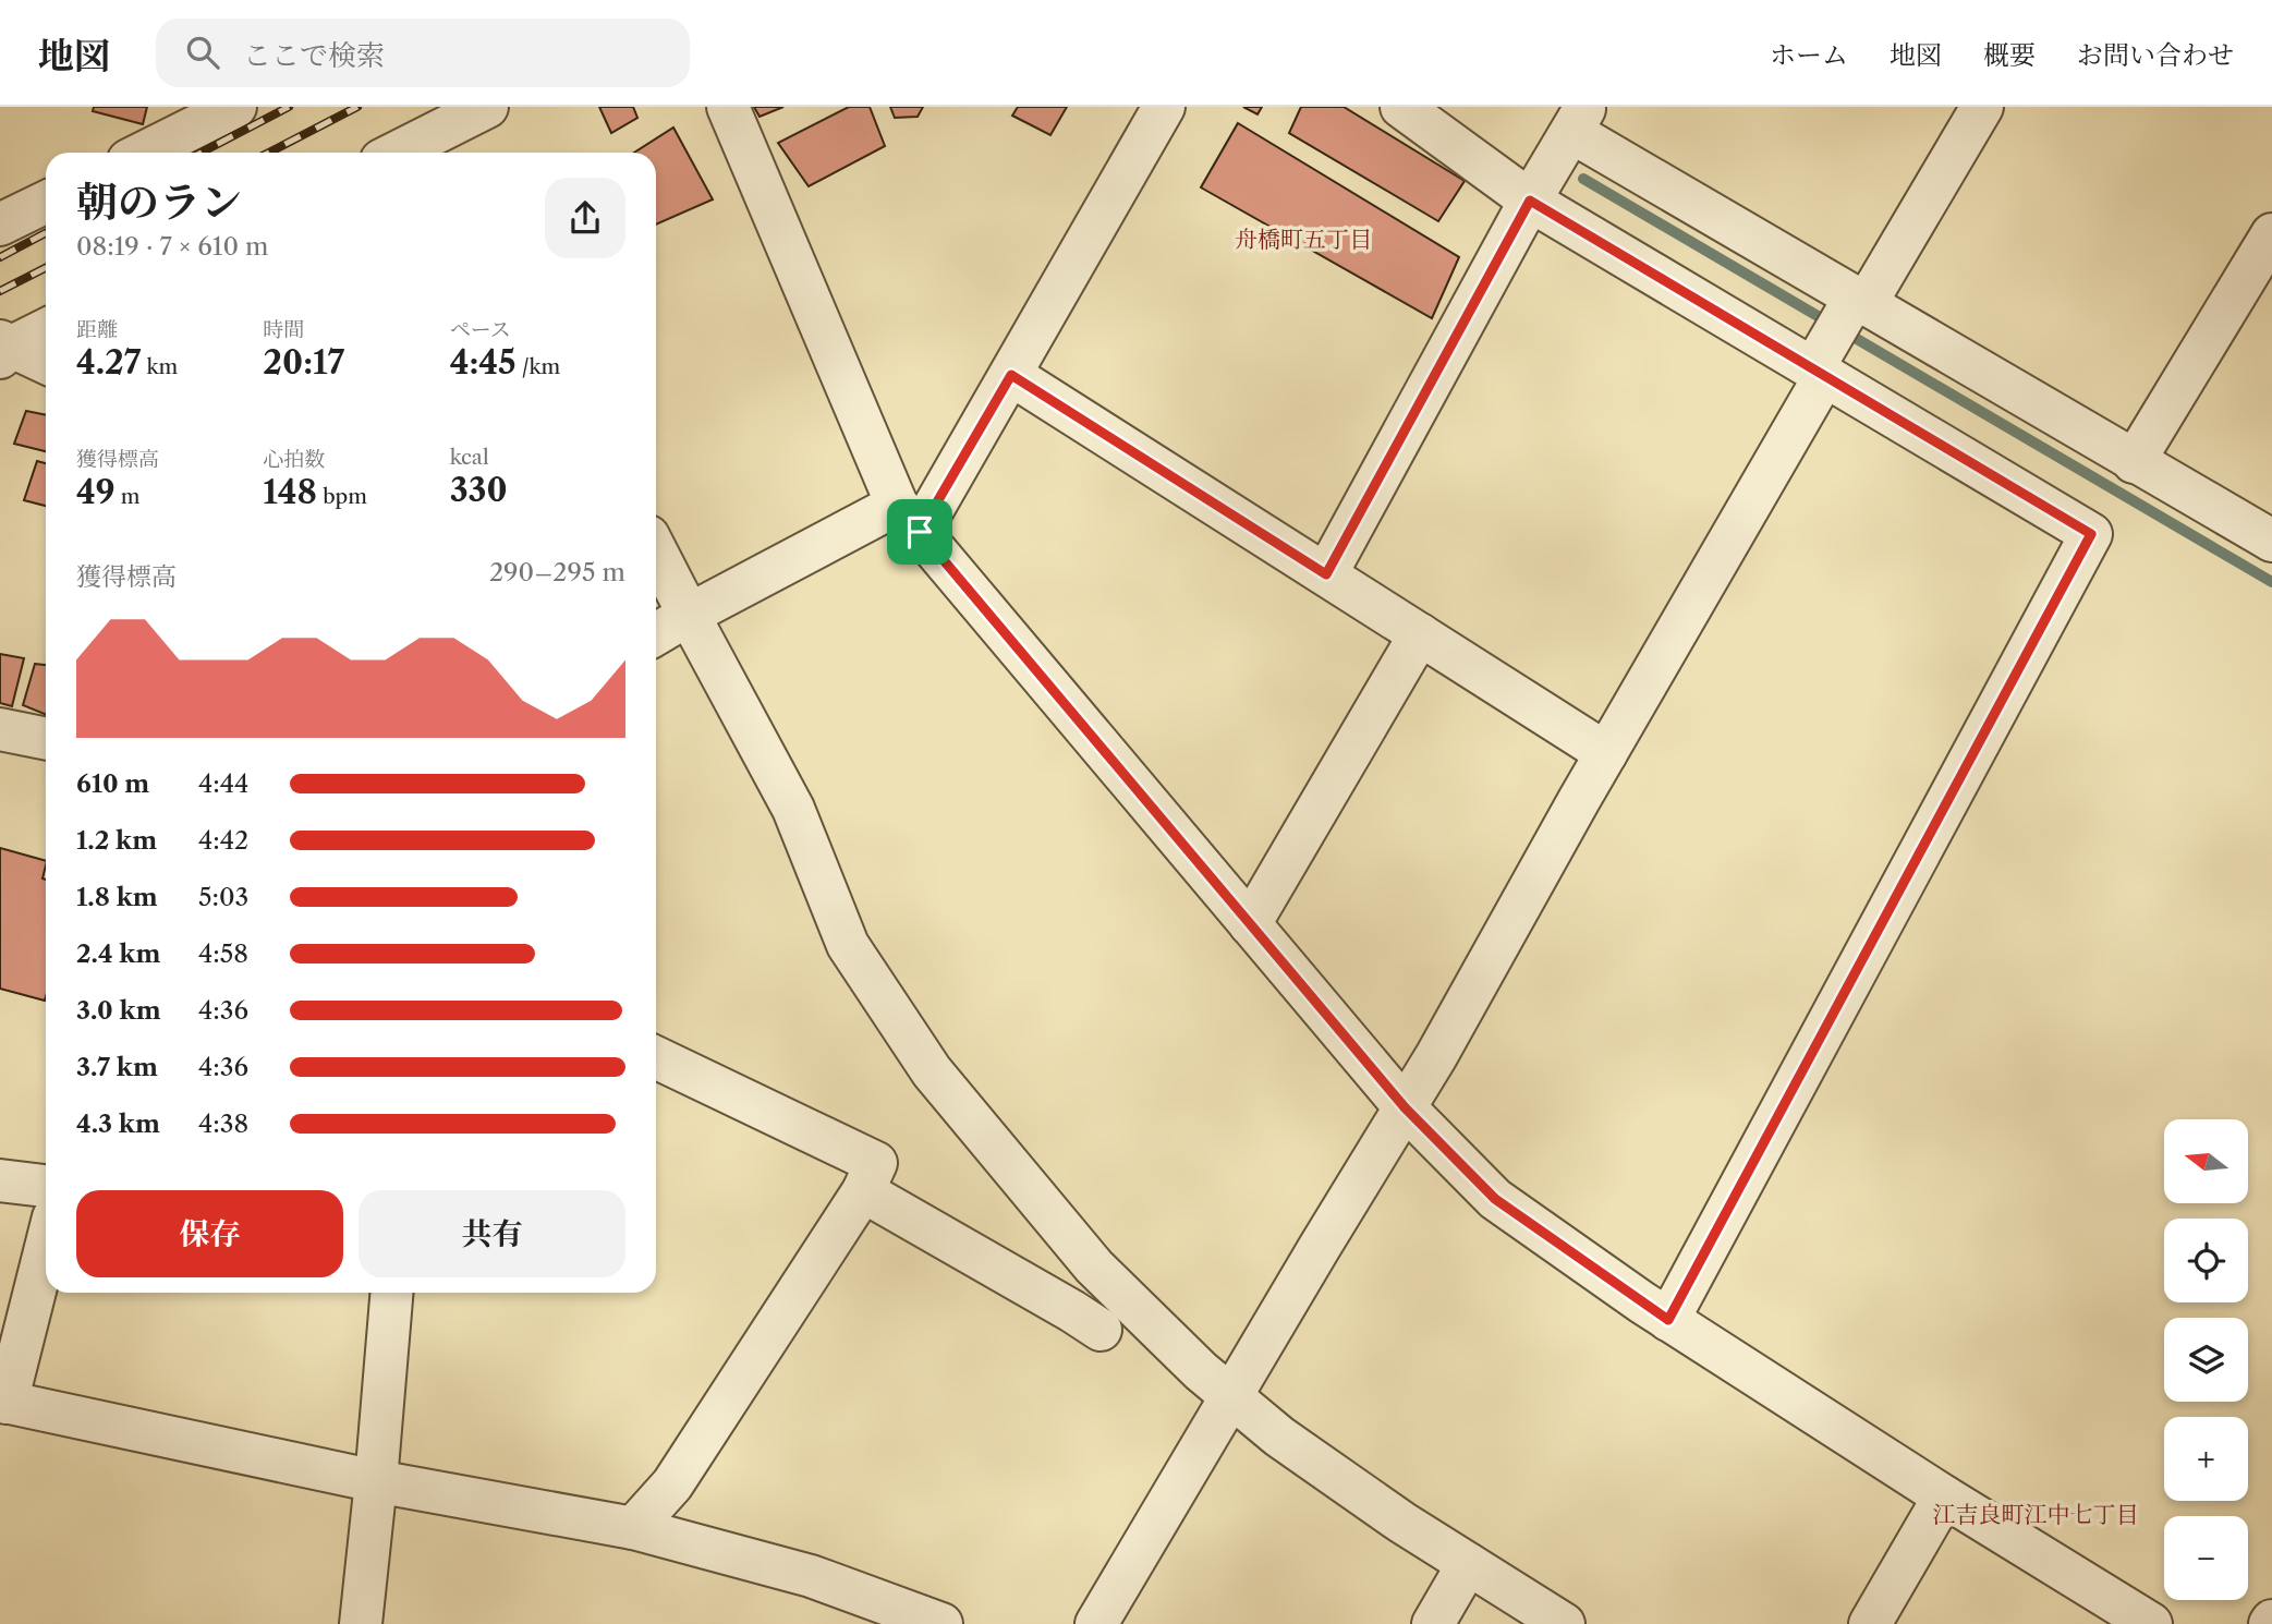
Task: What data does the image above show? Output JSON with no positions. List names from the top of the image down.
{
  "districts": ["舟橋町五丁目", "江吉良町江中七丁目"],
  "north": "left",
  "page": {
    "header": "地図",
    "search": "ここで検索",
    "nav": [
      "ホーム",
      "地図",
      "概要",
      "お問い合わせ"
    ],
    "heading": ["朝のラン", "08:19 · 7 × 610 m"],
    "stats": [
      ["距離", "4.27 km"],
      ["時間", "20:17"],
      ["ペース", "4:45 /km"],
      ["獲得標高", "49 m"],
      ["心拍数", "148 bpm"],
      ["kcal", "330"]
    ],
    "chart": ["獲得標高", "290–295 m"],
    "list": [
      {
        "name": "610 m",
        "note": "4:44"
      },
      {
        "name": "1.2 km",
        "note": "4:42"
      },
      {
        "name": "1.8 km",
        "note": "5:03"
      },
      {
        "name": "2.4 km",
        "note": "4:58"
      },
      {
        "name": "3.0 km",
        "note": "4:36"
      },
      {
        "name": "3.7 km",
        "note": "4:36"
      },
      {
        "name": "4.3 km",
        "note": "4:38"
      }
    ],
    "map_buttons": ["+", "−"],
    "buttons": ["保存", "共有"]
  }
}
